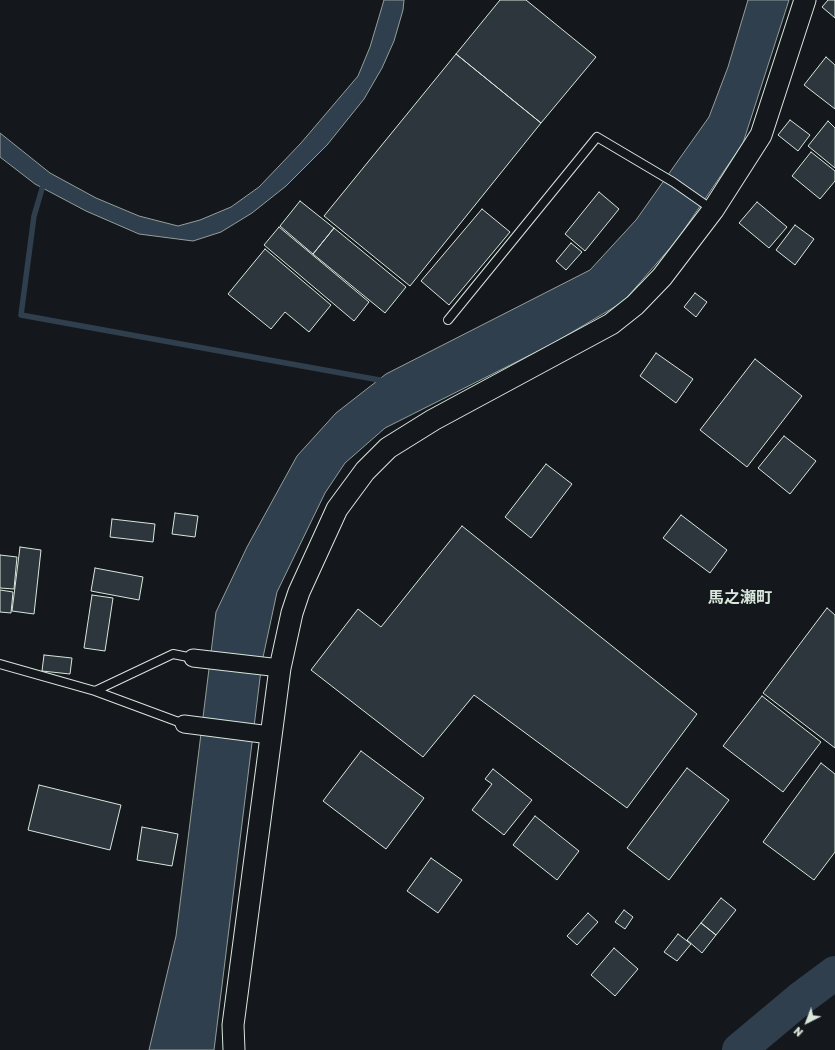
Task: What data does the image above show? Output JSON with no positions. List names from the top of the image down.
{
  "districts": ["馬之瀬町"],
  "north": "bottom left"
}
